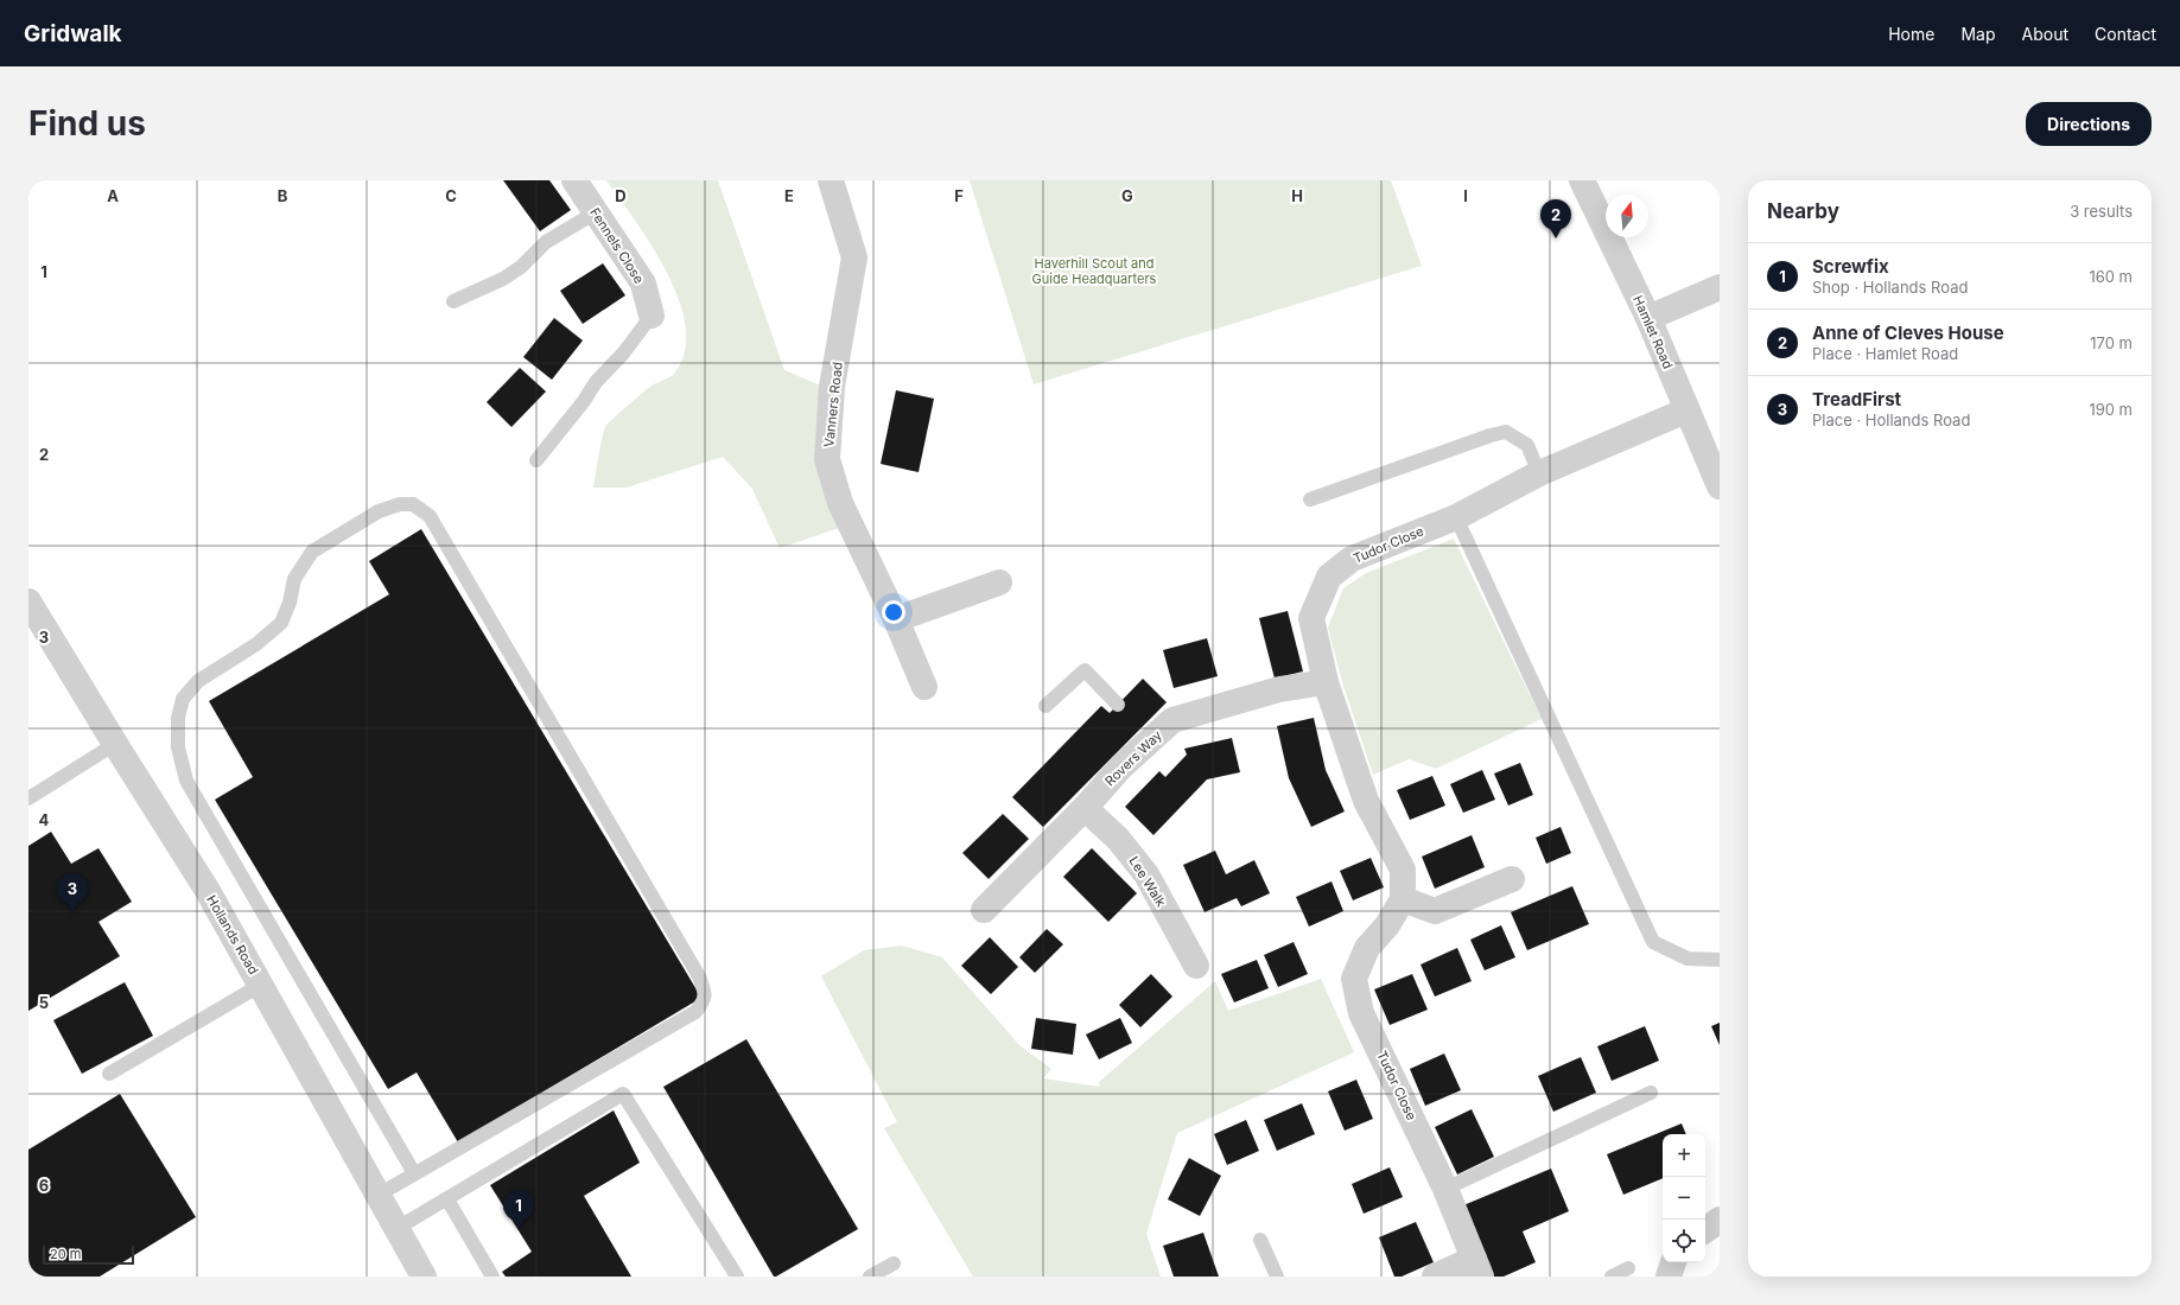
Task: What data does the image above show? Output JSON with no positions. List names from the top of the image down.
{
  "streets": {
    "street": [
      "Fennels Close",
      "Hamlet Road",
      "Vanners Road",
      "Tudor Close",
      "Rovers Way",
      "Lee Walk",
      "Hollands Road"
    ]
  },
  "crossings": [
    ["Hamlet Road", "Tudor Close"],
    ["Tudor Close", "Rovers Way"],
    ["Rovers Way", "Lee Walk"]
  ],
  "parks": ["Haverhill Scout and Guide Headquarters"],
  "scale_bar": "20 m",
  "north": "top",
  "page": {
    "header": "Gridwalk",
    "nav": [
      "Home",
      "Map",
      "About",
      "Contact"
    ],
    "buttons": "Directions",
    "title": "Find us",
    "heading": ["Nearby", "3 results"],
    "pins": ["2", "3", "1"],
    "list": [
      {
        "mark": "1",
        "name": "Screwfix",
        "note": "Shop · Hollands Road",
        "value": "160 m"
      },
      {
        "mark": "2",
        "name": "Anne of Cleves House",
        "note": "Place · Hamlet Road",
        "value": "170 m"
      },
      {
        "mark": "3",
        "name": "TreadFirst",
        "note": "Place · Hollands Road",
        "value": "190 m"
      }
    ],
    "map_buttons": ["+", "−"],
    "scale": "20 m"
  },
  "grid": {
    "columns": [
      "A",
      "B",
      "C",
      "D",
      "E",
      "F",
      "G",
      "H",
      "I"
    ],
    "rows": [
      "1",
      "2",
      "3",
      "4",
      "5",
      "6"
    ]
  }
}
